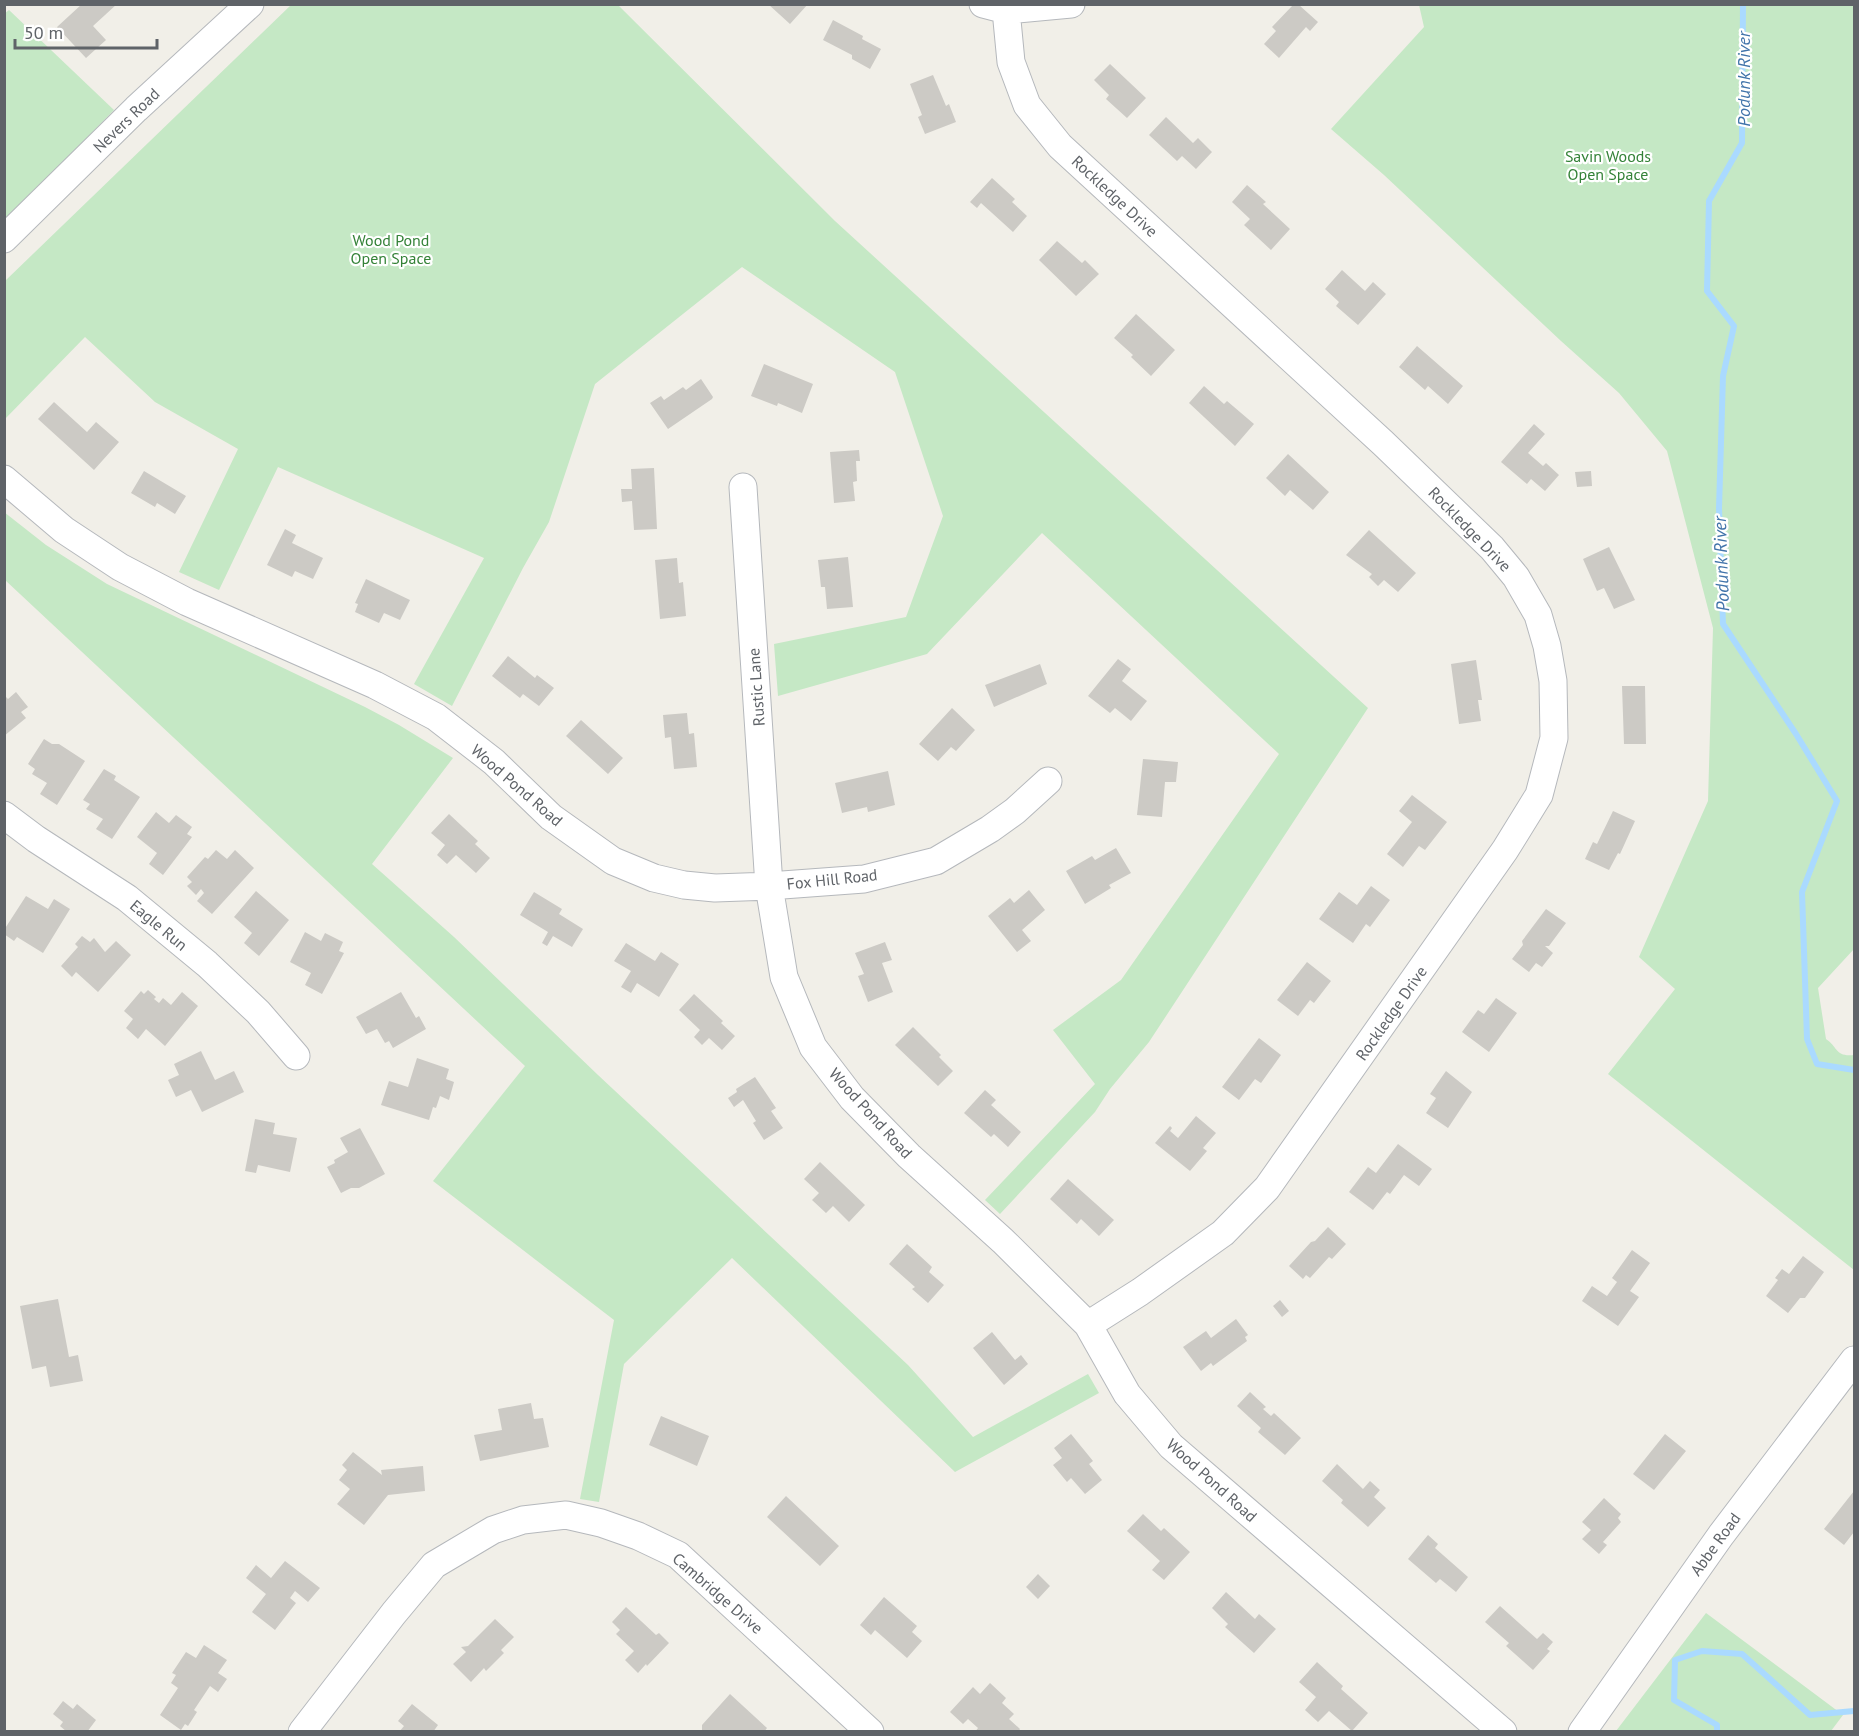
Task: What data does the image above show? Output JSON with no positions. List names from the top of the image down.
{
  "streets": {
    "street": [
      "Nevers Road",
      "Rockledge Drive",
      "Rustic Lane",
      "Wood Pond Road",
      "Fox Hill Road",
      "Eagle Run",
      "Abbe Road",
      "Cambridge Drive"
    ]
  },
  "crossings": [
    ["Rockledge Drive", "Wood Pond Road"],
    ["Rustic Lane", "Wood Pond Road"],
    ["Rustic Lane", "Fox Hill Road"],
    ["Wood Pond Road", "Fox Hill Road"]
  ],
  "water": ["Podunk River"],
  "parks": ["Savin Woods Open Space", "Wood Pond Open Space"],
  "scale_bar": "50 m"
}
